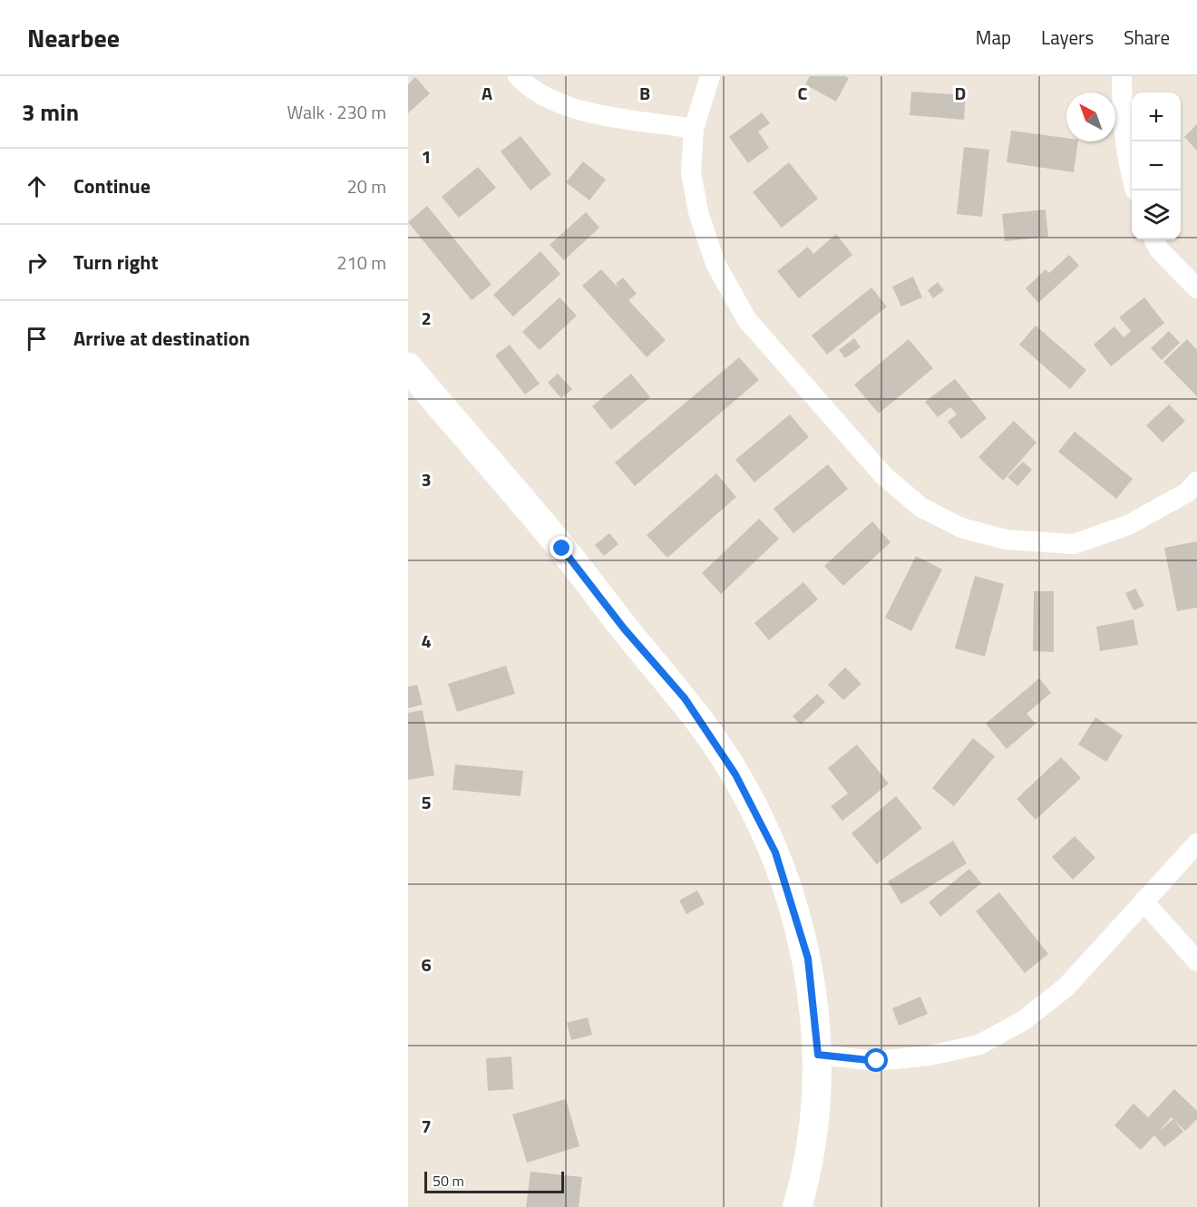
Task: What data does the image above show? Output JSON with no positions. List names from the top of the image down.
{
  "scale_bar": "50 m",
  "north": "top left",
  "page": {
    "header": "Nearbee",
    "nav": ["Map", "Layers", "Share"],
    "heading": ["3 min", "Walk · 230 m"],
    "map_buttons": ["+", "−"],
    "list": [
      ["Continue", "20 m"],
      ["Turn right", "210 m"],
      "Arrive at destination"
    ],
    "scale": "50 m"
  },
  "grid": {
    "columns": [
      "A",
      "B",
      "C",
      "D"
    ],
    "rows": [
      "1",
      "2",
      "3",
      "4",
      "5",
      "6",
      "7"
    ]
  }
}
